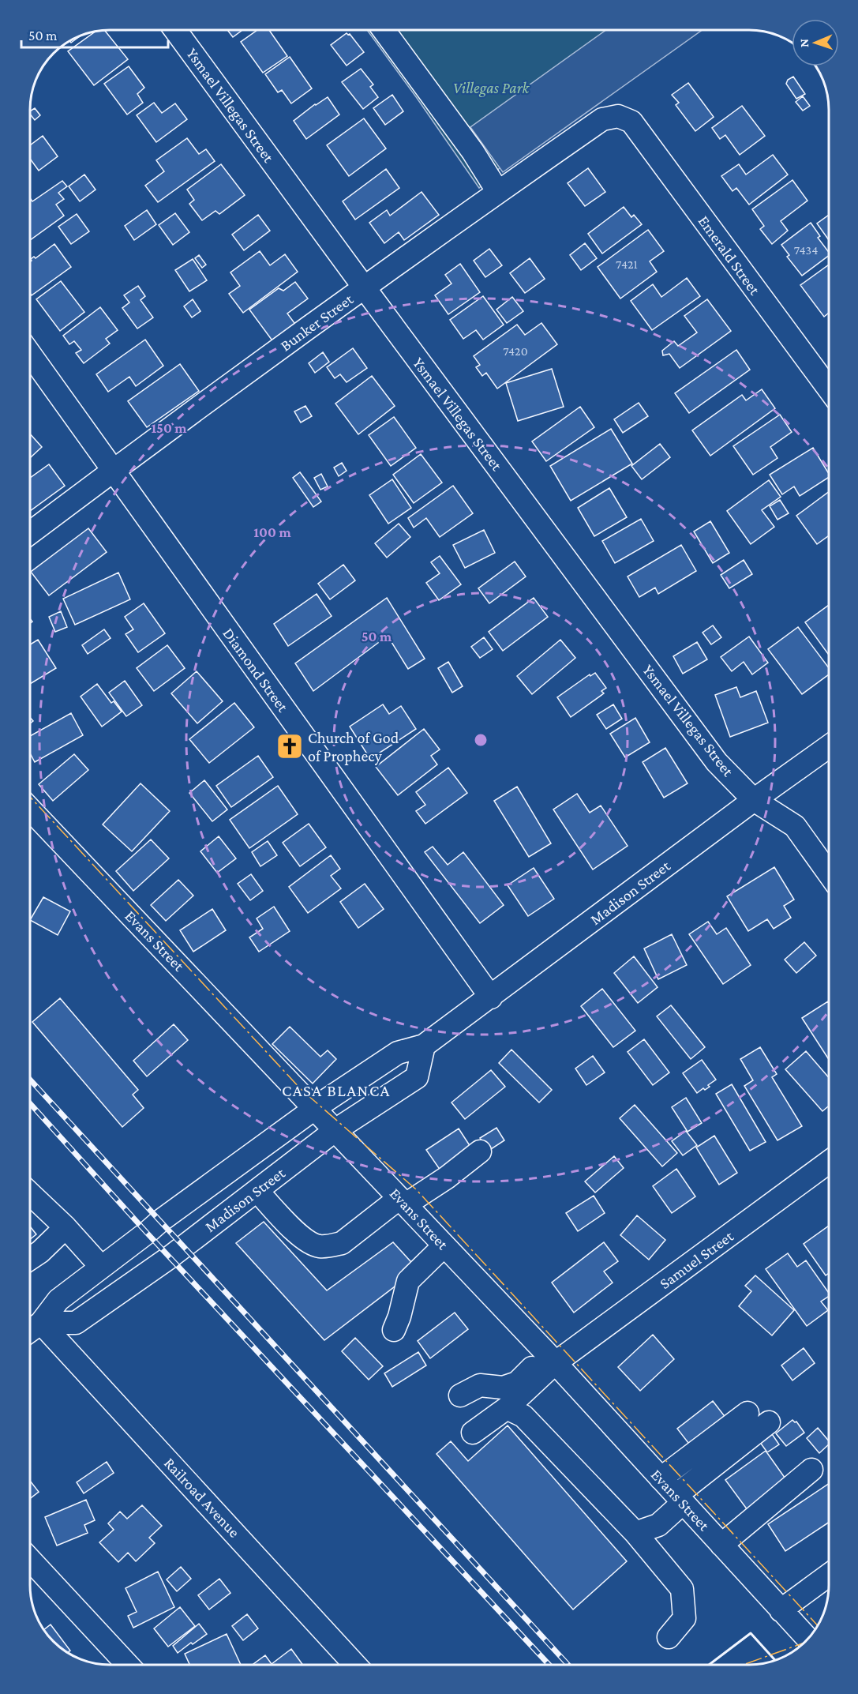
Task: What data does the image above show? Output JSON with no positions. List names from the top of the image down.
{
  "streets": {
    "street": [
      "Ysmael Villegas Street",
      "Emerald Street",
      "Bunker Street",
      "Diamond Street",
      "Madison Street",
      "Evans Street",
      "Samuel Street",
      "Railroad Avenue"
    ]
  },
  "crossings": [
    ["Ysmael Villegas Street", "Bunker Street"],
    ["Ysmael Villegas Street", "Madison Street"],
    ["Emerald Street", "Bunker Street"],
    ["Bunker Street", "Diamond Street"],
    ["Diamond Street", "Madison Street"],
    ["Madison Street", "Evans Street"],
    ["Madison Street", "Railroad Avenue"],
    ["Evans Street", "Samuel Street"]
  ],
  "districts": ["CASA BLANCA"],
  "parks": ["Villegas Park"],
  "places": {
    "church": ["Church of God of Prophecy"]
  },
  "house_numbers": ["7434", "7421", "7420"],
  "scale_bar": "50 m",
  "north": "left",
  "rings": ["150 m", "100 m", "50 m"]
}
